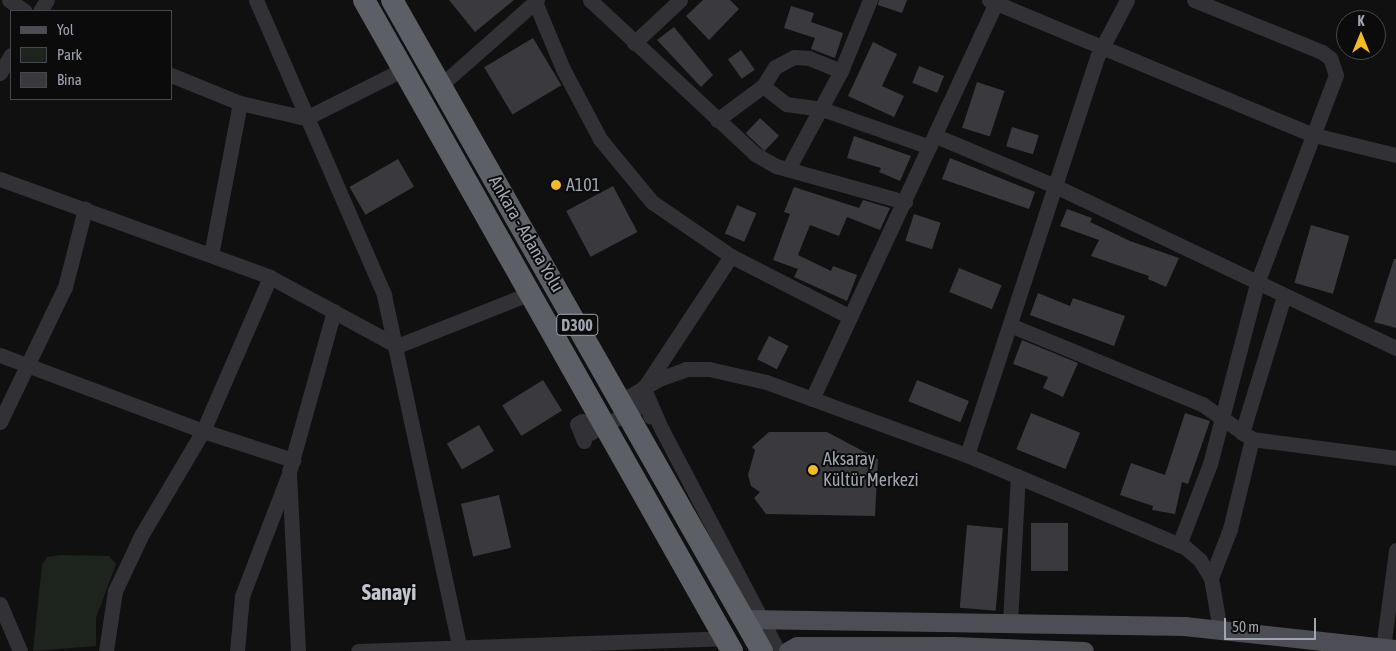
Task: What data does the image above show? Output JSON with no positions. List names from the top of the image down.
{
  "streets": {
    "highway": ["Ankara - Adana Yolu", "D300"]
  },
  "districts": ["Sanayi"],
  "places": ["A101", "Aksaray Kültür Merkezi"],
  "legend": ["Yol", "Park", "Bina"],
  "scale_bar": "50 m",
  "north": "top"
}
